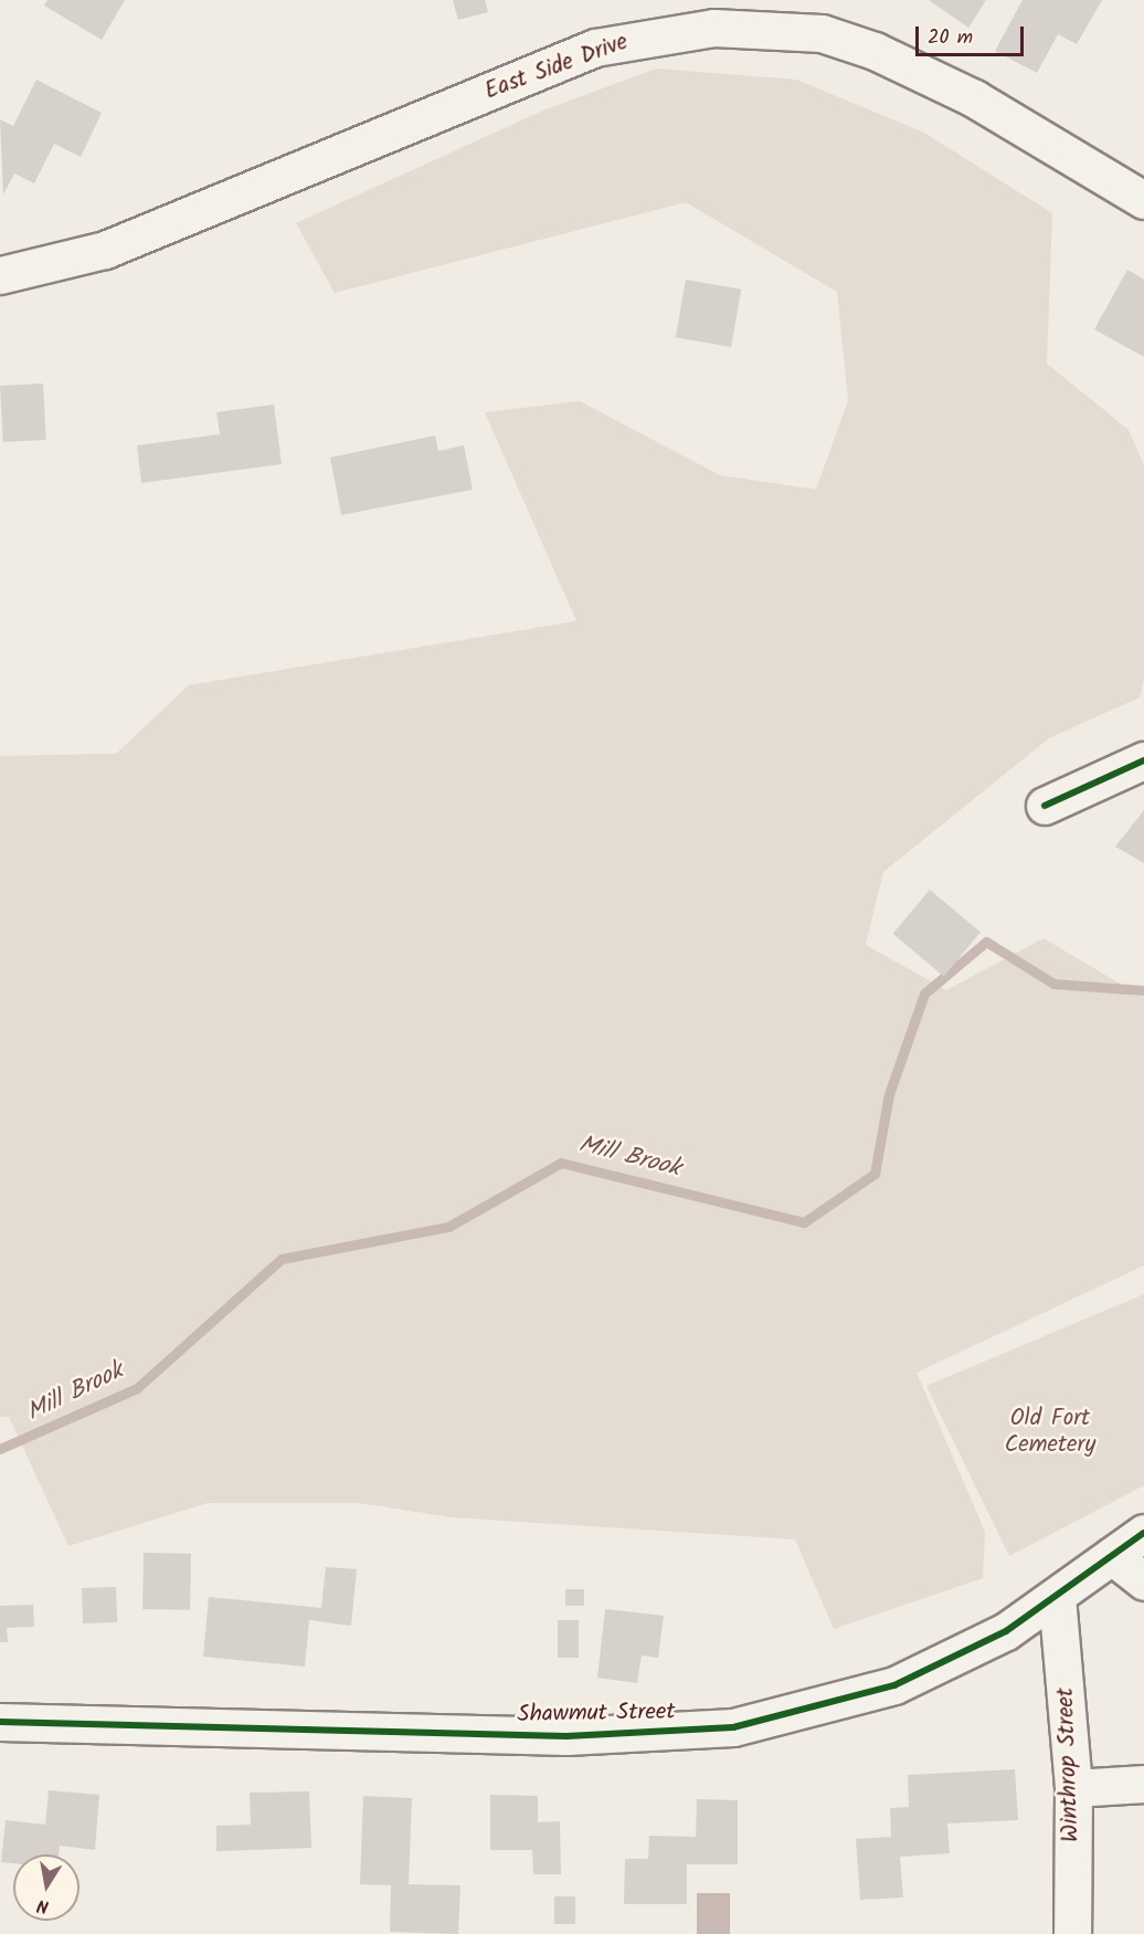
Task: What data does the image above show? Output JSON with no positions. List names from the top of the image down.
{
  "streets": {
    "street": ["East Side Drive", "Shawmut Street", "Winthrop Street"]
  },
  "crossings": [
    ["Shawmut Street", "Winthrop Street"]
  ],
  "water": ["Mill Brook"],
  "parks": ["Old Fort Cemetery"],
  "scale_bar": "20 m",
  "north": "bottom"
}
